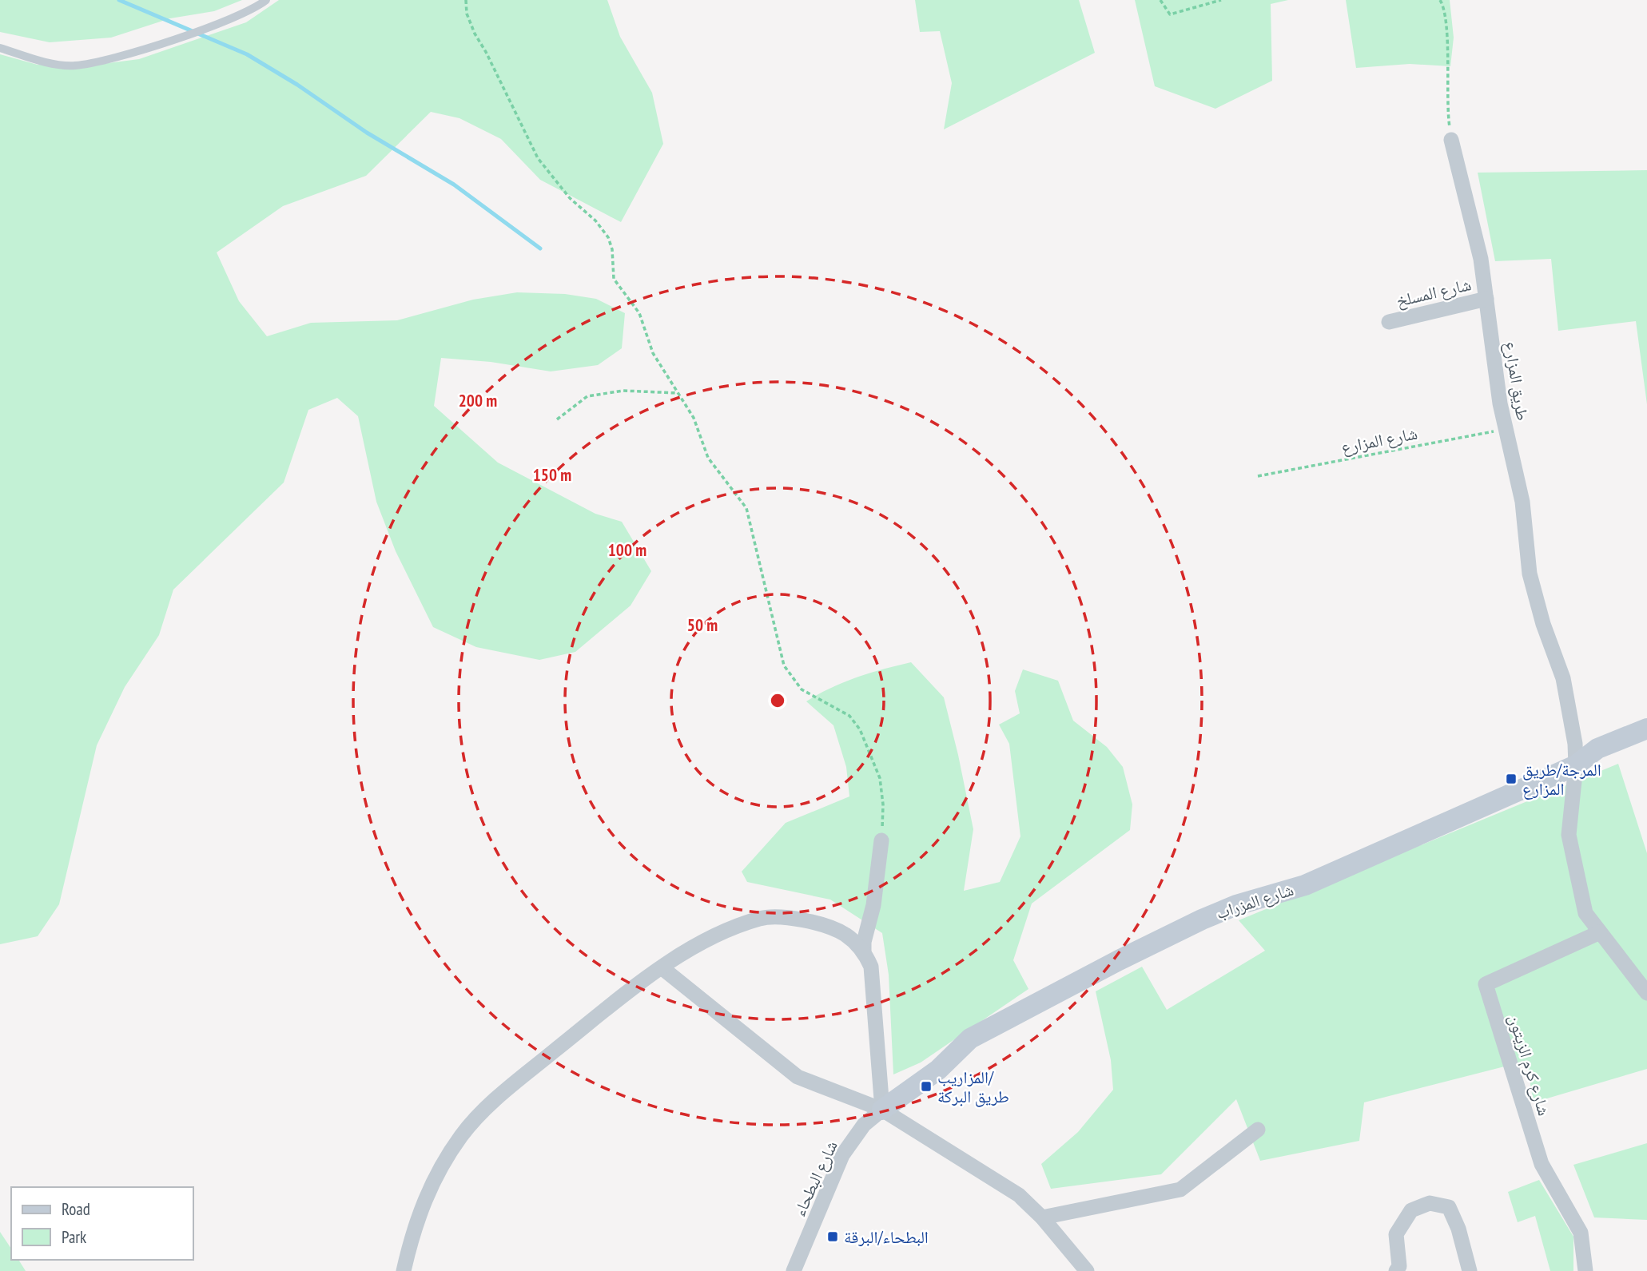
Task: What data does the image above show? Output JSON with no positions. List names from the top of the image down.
{
  "streets": {
    "street": [
      "شارع المسلخ",
      "طريق المزارع",
      "شارع المزراب",
      "شارع كرم الزيتون",
      "شارع البطحاء"
    ],
    "path": ["شارع المزارع"]
  },
  "crossings": [
    ["شارع المسلخ", "طريق المزارع"],
    ["طريق المزارع", "شارع المزارع"],
    ["طريق المزارع", "شارع المزراب"],
    ["طريق المزارع", "شارع كرم الزيتون"],
    ["شارع المزراب", "شارع البطحاء"]
  ],
  "places": {
    "transit": ["المرجة/طريق المزارع", "المزاريب/ طريق البركة", "البطحاء/البرقة"]
  },
  "legend": ["Road", "Park"],
  "rings": [
    "200 m",
    "150 m",
    "100 m",
    "50 m"
  ]
}
